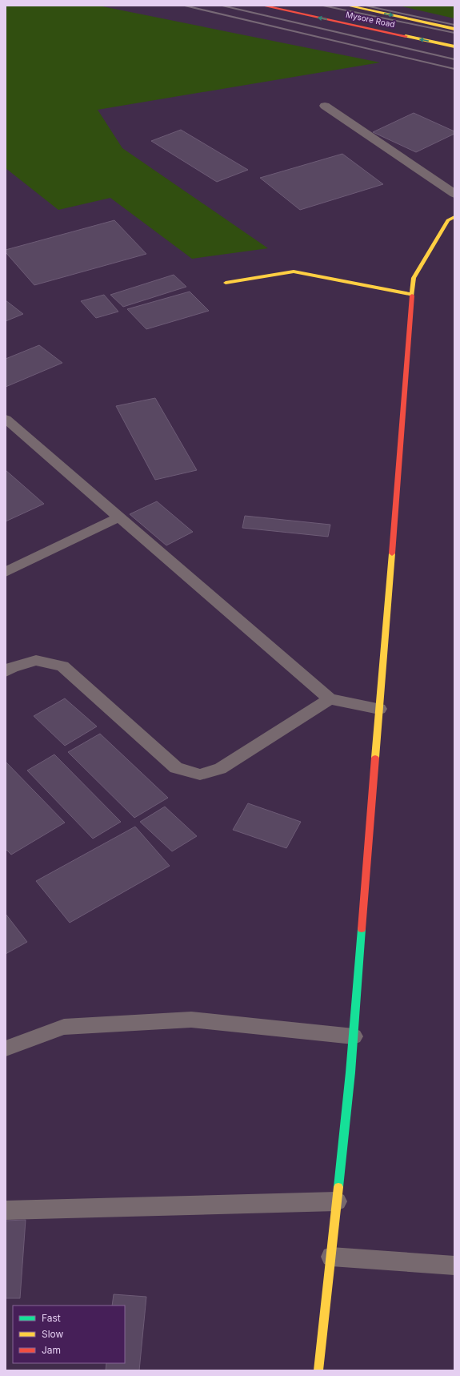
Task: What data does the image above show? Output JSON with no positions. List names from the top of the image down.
{
  "streets": {
    "main road": ["Mysore Road"]
  },
  "legend": ["Fast", "Slow", "Jam"]
}
